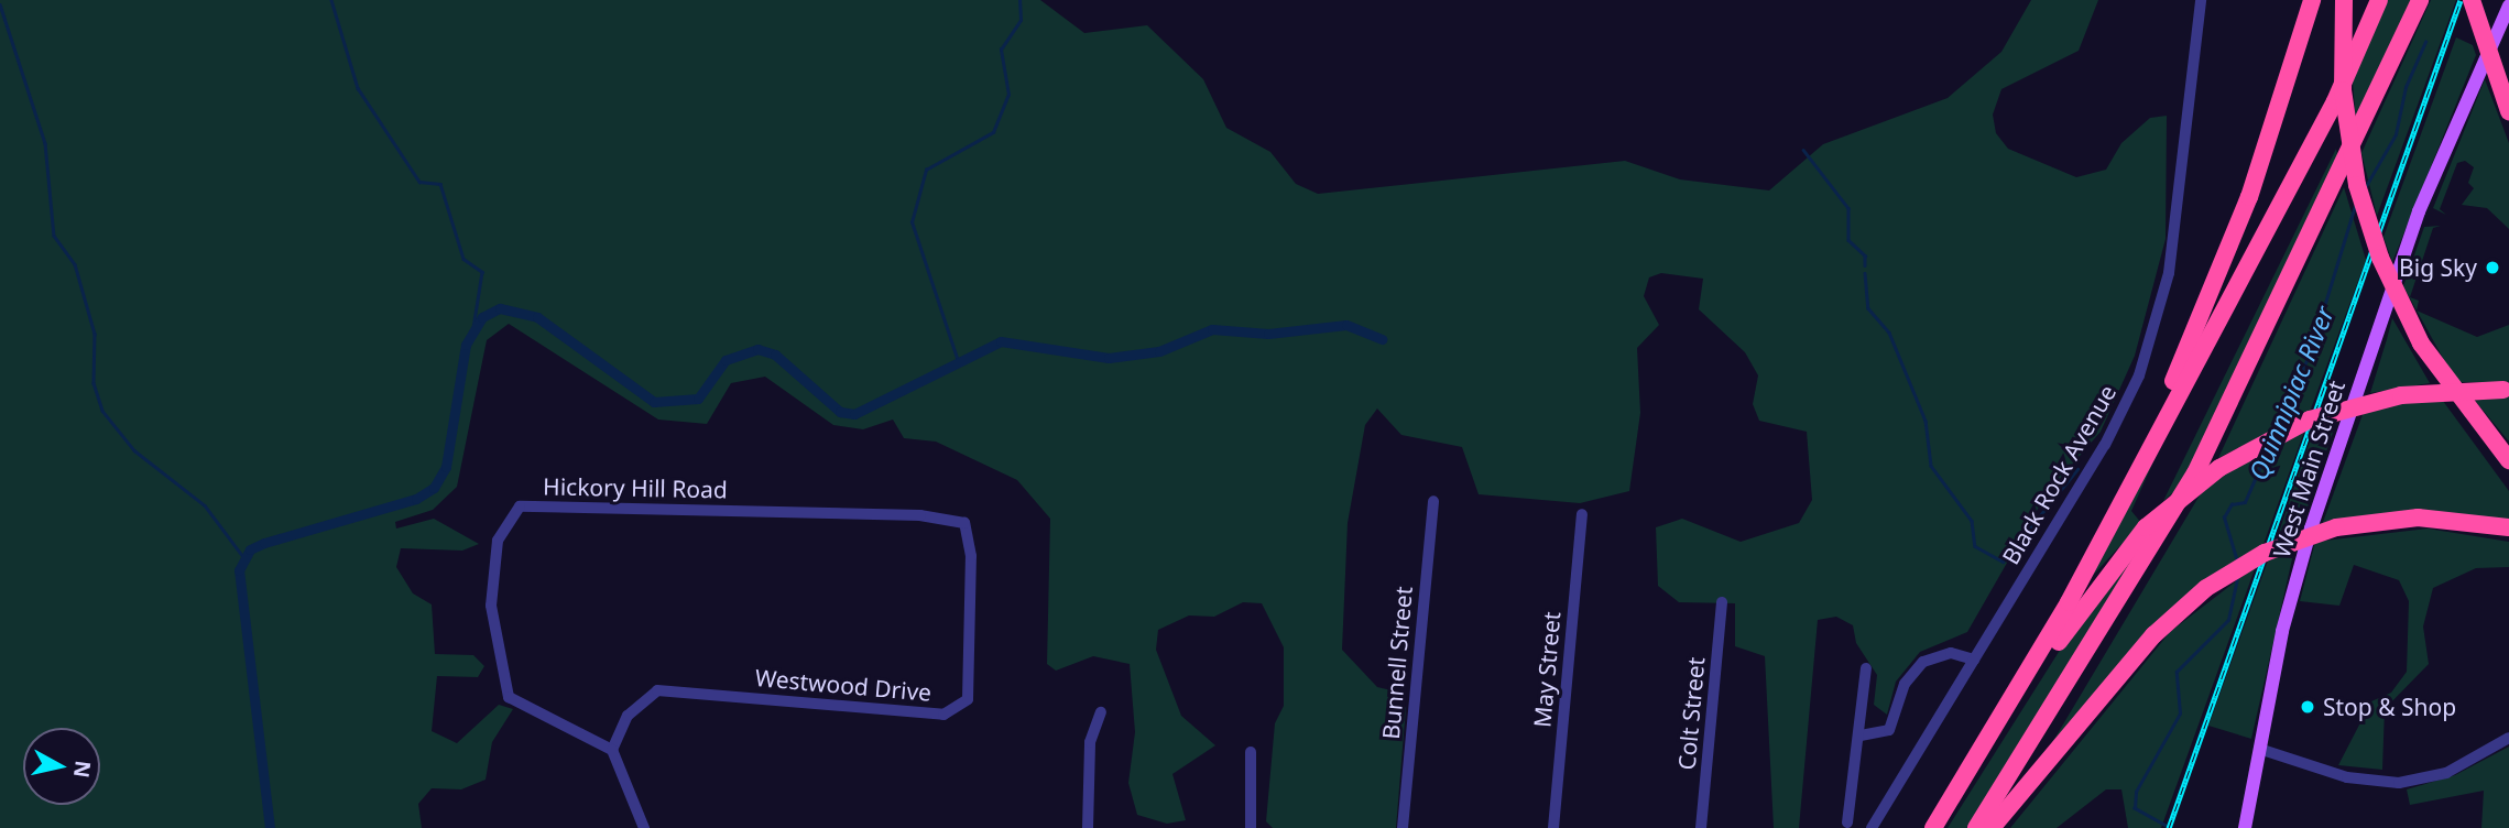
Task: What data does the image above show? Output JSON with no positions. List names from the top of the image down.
{
  "streets": {
    "main road": ["West Main Street"],
    "street": [
      "Black Rock Avenue",
      "Hickory Hill Road",
      "Bunnell Street",
      "May Street",
      "Westwood Drive",
      "Colt Street"
    ]
  },
  "crossings": [
    ["Hickory Hill Road", "Westwood Drive"]
  ],
  "water": ["Quinnipiac River"],
  "places": ["Big Sky", "Stop & Shop"],
  "north": "right"
}
